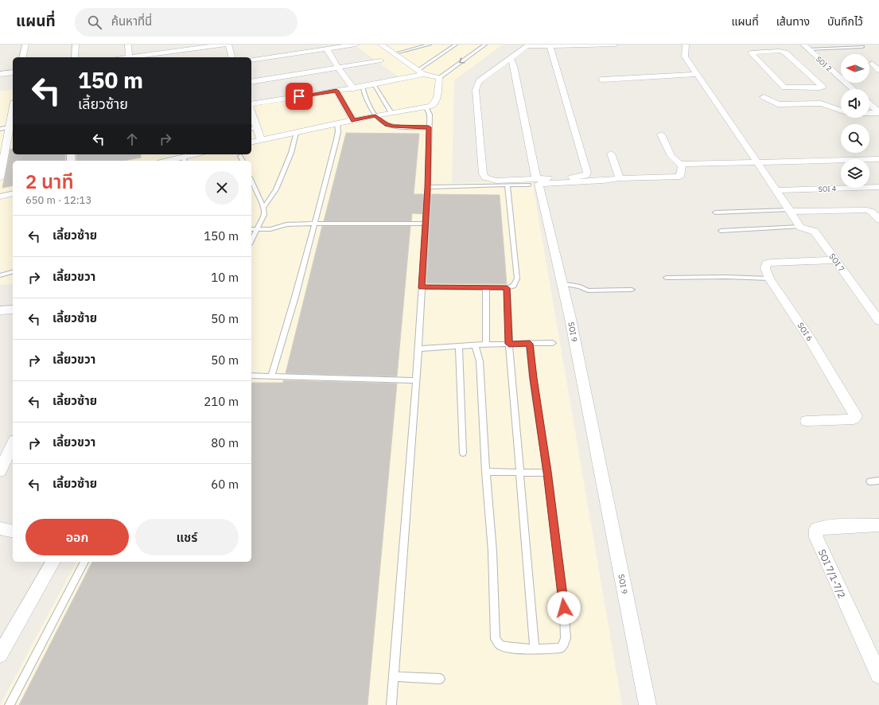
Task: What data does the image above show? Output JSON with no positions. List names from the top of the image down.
{
  "streets": {
    "street": [
      "SOI 2",
      "SOI 4",
      "SOI 7",
      "SOI 9",
      "SOI 6",
      "SOI 7/1-7/2"
    ]
  },
  "crossings": [
    ["SOI 7", "SOI 6"]
  ],
  "north": "left",
  "page": {
    "header": "แผนที่",
    "search": "ค้นหาที่นี่",
    "nav": ["แผนที่", "เส้นทาง", "บันทึกไว้"],
    "turn": ["150 m", "เลี้ยวซ้าย"],
    "heading": ["2 นาที", "650 m · 12:13"],
    "list": [
      {
        "name": "เลี้ยวซ้าย",
        "value": "150 m"
      },
      {
        "name": "เลี้ยวขวา",
        "value": "10 m"
      },
      {
        "name": "เลี้ยวซ้าย",
        "value": "50 m"
      },
      {
        "name": "เลี้ยวขวา",
        "value": "50 m"
      },
      {
        "name": "เลี้ยวซ้าย",
        "value": "210 m"
      },
      {
        "name": "เลี้ยวขวา",
        "value": "80 m"
      },
      {
        "name": "เลี้ยวซ้าย",
        "value": "60 m"
      }
    ],
    "buttons": ["ออก", "แชร์"]
  }
}
